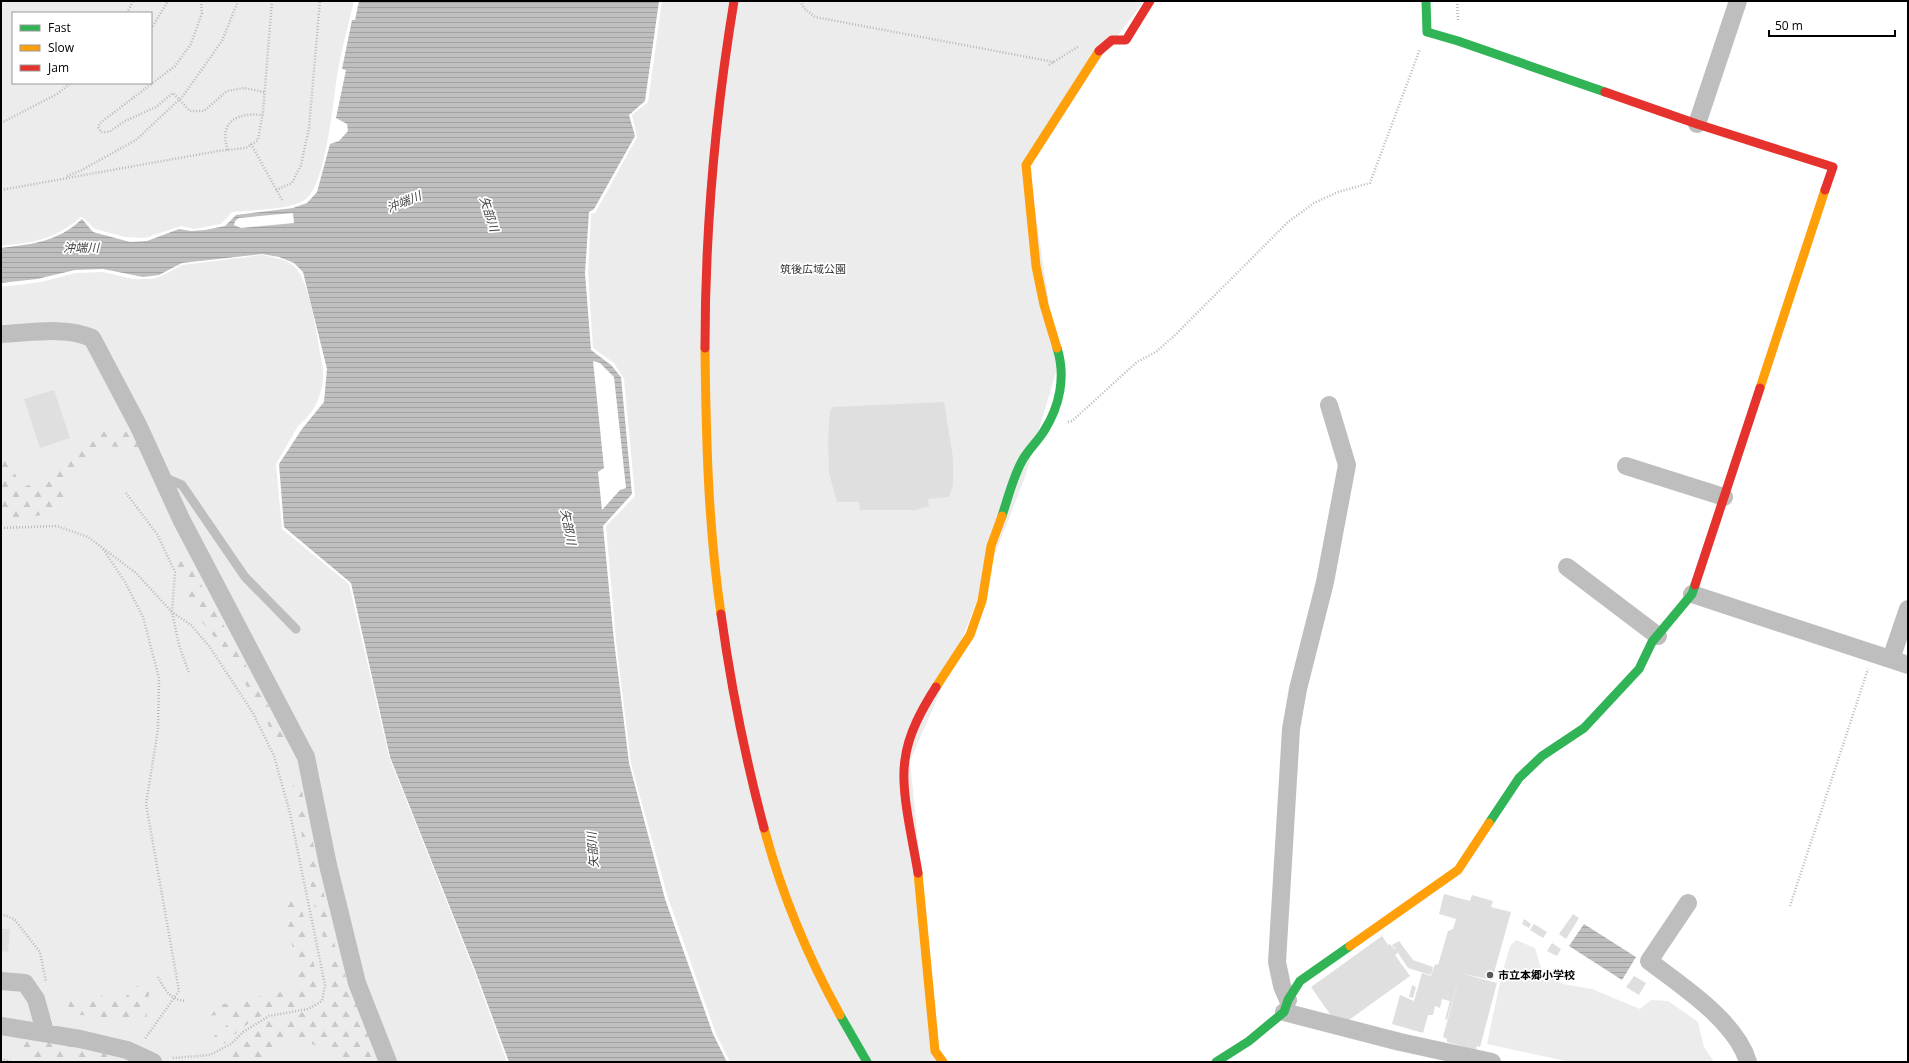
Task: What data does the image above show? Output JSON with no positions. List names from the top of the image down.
{
  "water": ["沖端川", "矢部川"],
  "parks": ["筑後広域公園"],
  "places": ["市立本郷小学校"],
  "legend": ["Fast", "Slow", "Jam"],
  "scale_bar": "50 m"
}
